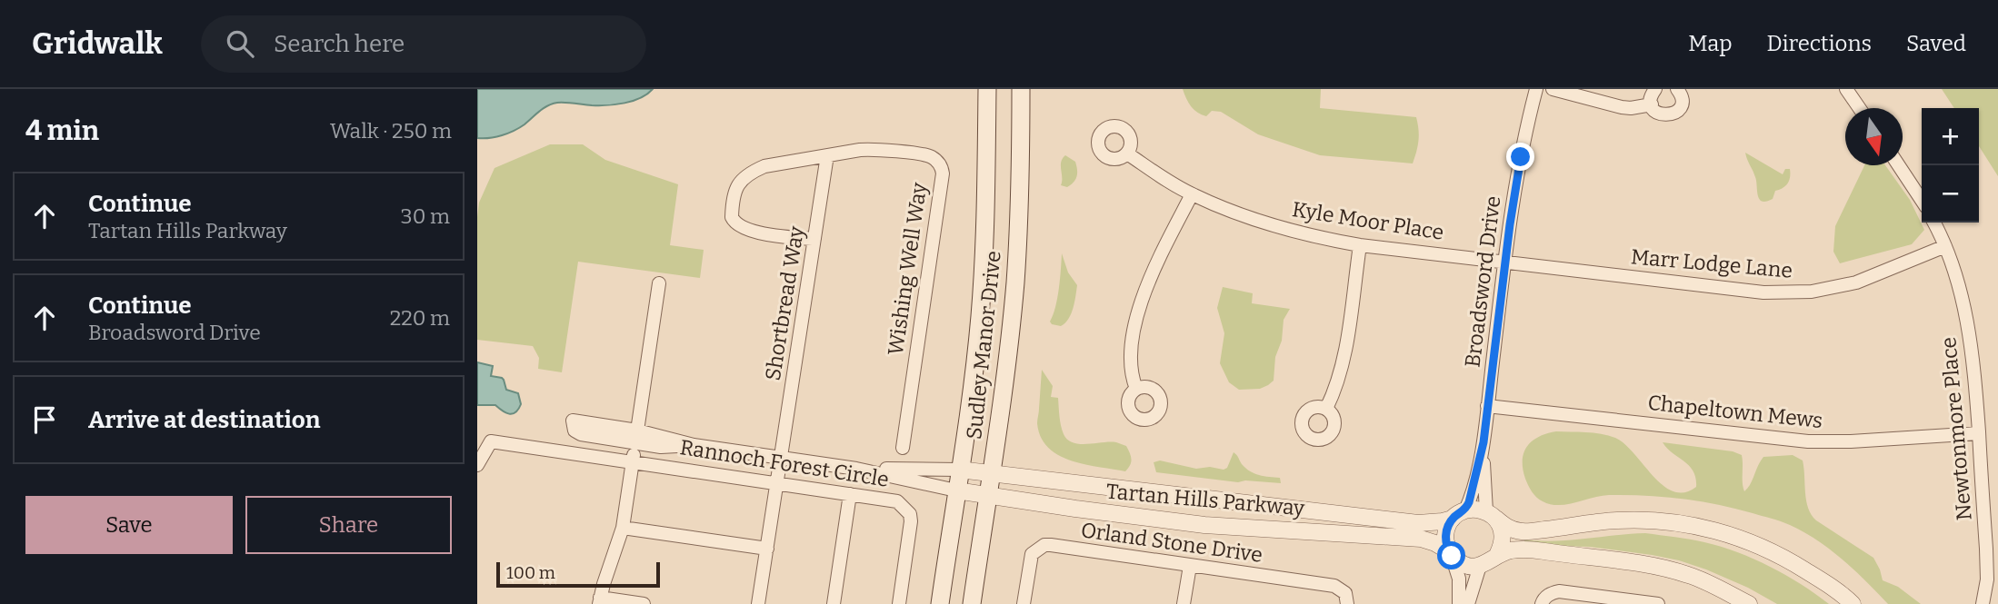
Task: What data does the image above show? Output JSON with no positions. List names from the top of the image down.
{
  "streets": {
    "main road": ["Sudley Manor Drive"],
    "street": [
      "Kyle Moor Place",
      "Marr Lodge Lane",
      "Wishing Well Way",
      "Broadsword Drive",
      "Shortbread Way",
      "Chapeltown Mews",
      "Newtonmore Place",
      "Rannoch Forest Circle",
      "Tartan Hills Parkway",
      "Orland Stone Drive"
    ]
  },
  "crossings": [
    ["Kyle Moor Place", "Marr Lodge Lane"],
    ["Kyle Moor Place", "Broadsword Drive"],
    ["Marr Lodge Lane", "Broadsword Drive"],
    ["Marr Lodge Lane", "Newtonmore Place"],
    ["Wishing Well Way", "Shortbread Way"],
    ["Broadsword Drive", "Chapeltown Mews"],
    ["Broadsword Drive", "Tartan Hills Parkway"],
    ["Shortbread Way", "Rannoch Forest Circle"],
    ["Sudley Manor Drive", "Tartan Hills Parkway"],
    ["Chapeltown Mews", "Newtonmore Place"]
  ],
  "scale_bar": "100 m",
  "north": "bottom",
  "page": {
    "header": "Gridwalk",
    "search": "Search here",
    "nav": ["Map", "Directions", "Saved"],
    "heading": ["4 min", "Walk · 250 m"],
    "map_buttons": ["+", "−"],
    "list": [
      ["Continue", "Tartan Hills Parkway", "30 m"],
      ["Continue", "Broadsword Drive", "220 m"],
      "Arrive at destination"
    ],
    "buttons": ["Save", "Share"],
    "scale": "100 m"
  }
}
